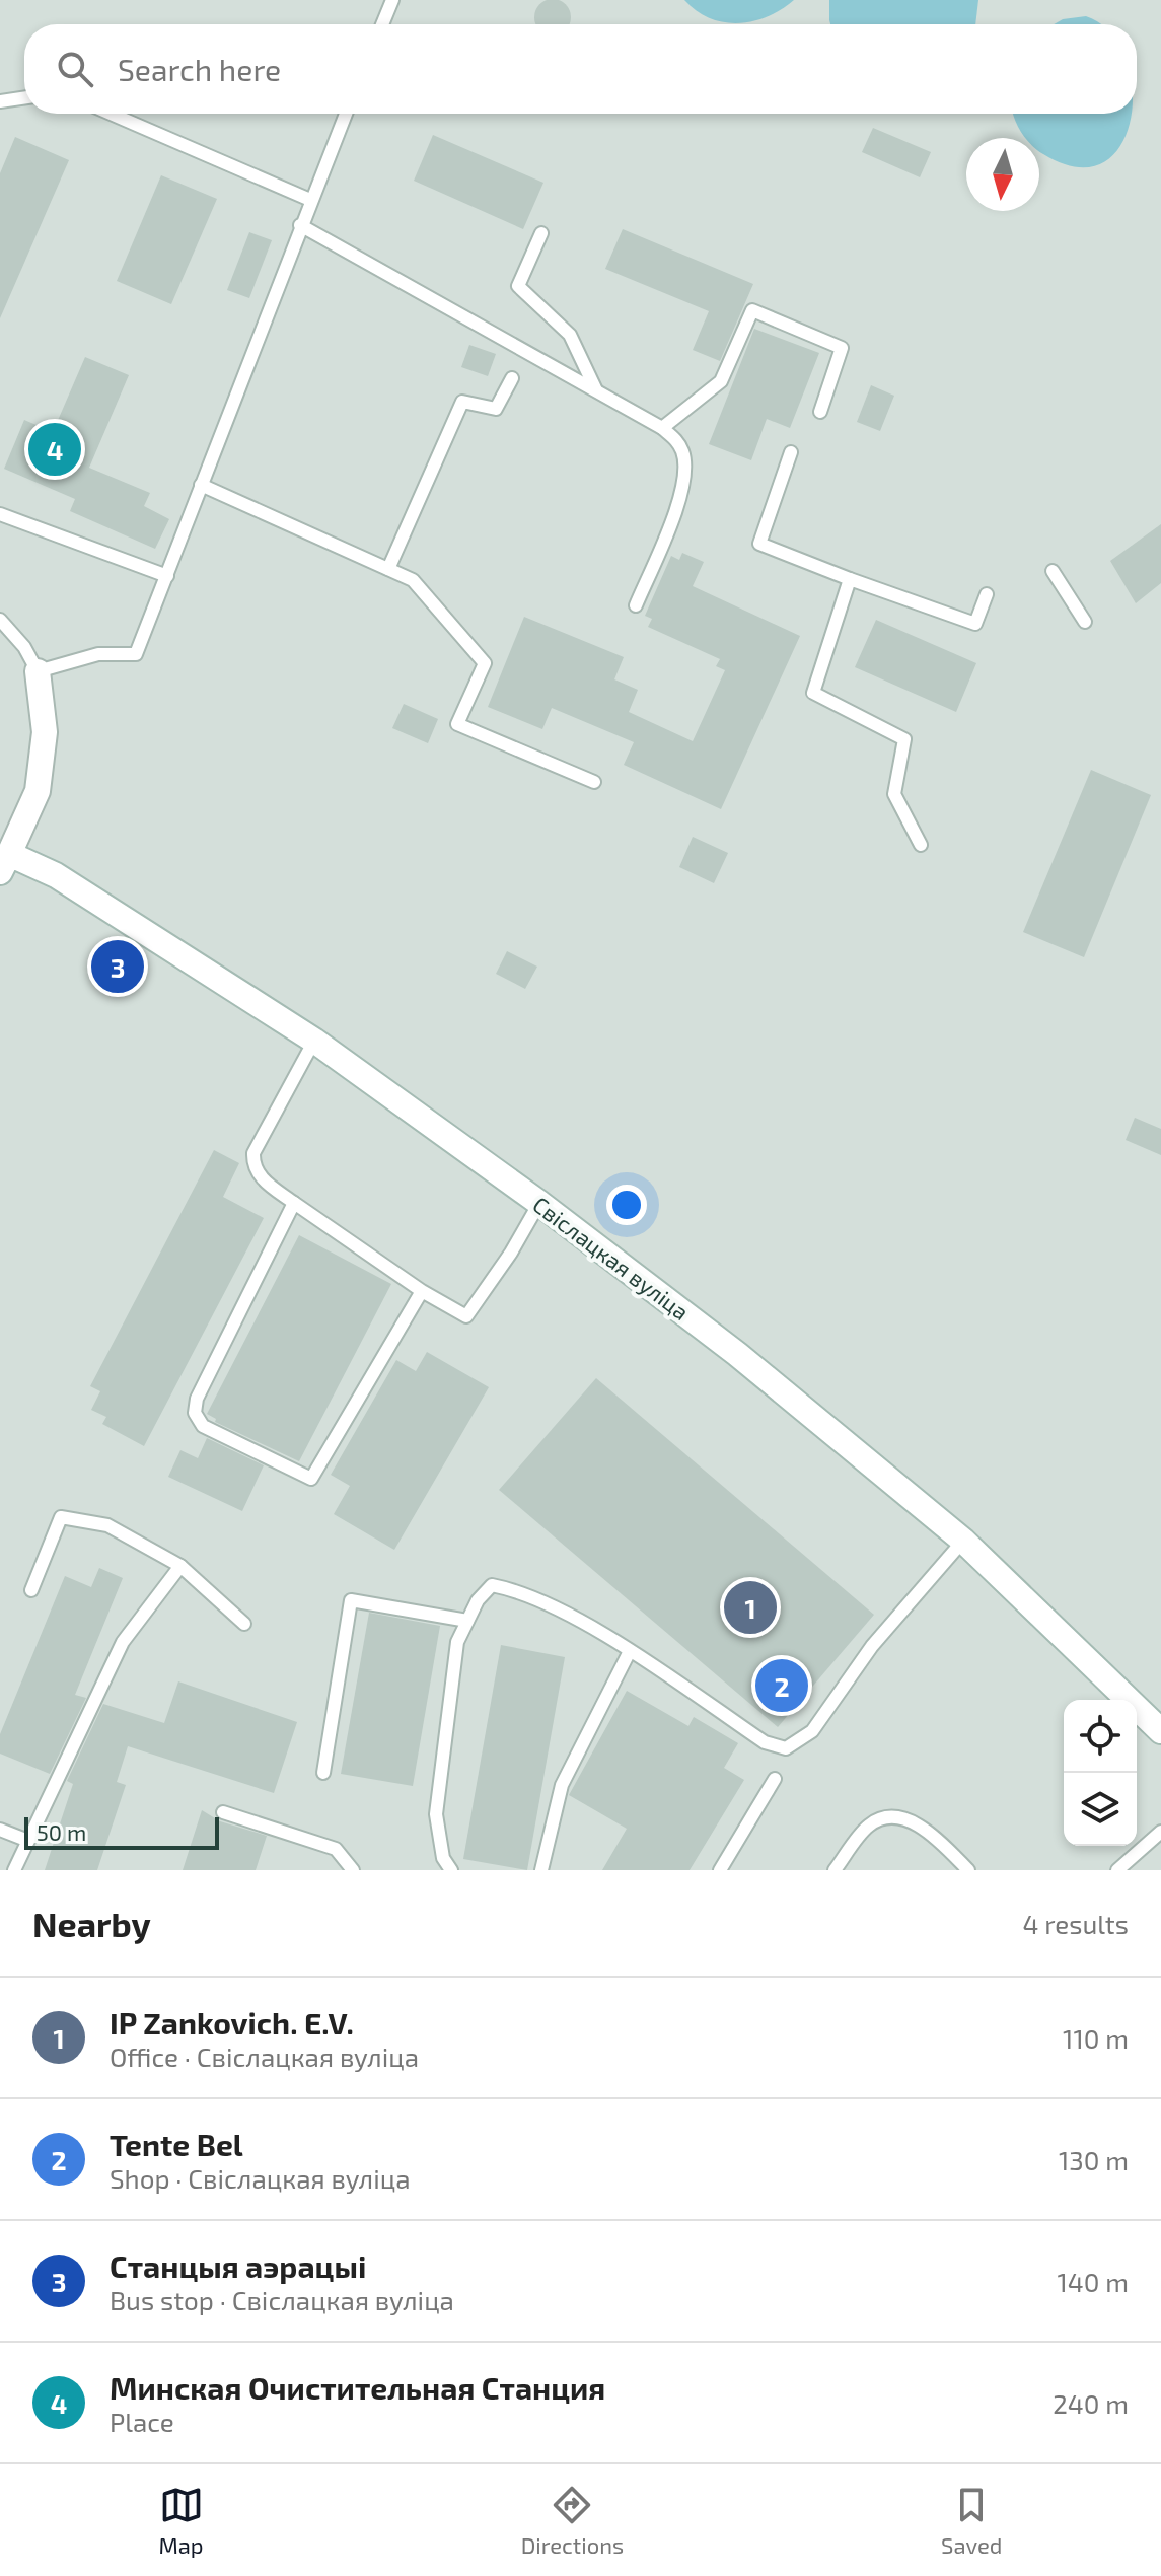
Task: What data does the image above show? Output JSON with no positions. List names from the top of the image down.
{
  "streets": {
    "street": ["Свіслацкая вуліца"]
  },
  "scale_bar": "50 m",
  "north": "bottom",
  "page": {
    "search": "Search here",
    "pins": [
      "4",
      "3",
      "1",
      "2"
    ],
    "scale": "50 m",
    "heading": ["Nearby", "4 results"],
    "list": [
      {
        "mark": "1",
        "name": "IP Zankovich. E.V.",
        "note": "Office · Свіслацкая вуліца",
        "value": "110 m"
      },
      {
        "mark": "2",
        "name": "Tente Bel",
        "note": "Shop · Свіслацкая вуліца",
        "value": "130 m"
      },
      {
        "mark": "3",
        "name": "Станцыя аэрацыі",
        "note": "Bus stop · Свіслацкая вуліца",
        "value": "140 m"
      },
      {
        "mark": "4",
        "name": "Минская Очистительная Станция",
        "note": "Place",
        "value": "240 m"
      }
    ],
    "nav": ["Map", "Directions", "Saved"]
  }
}
